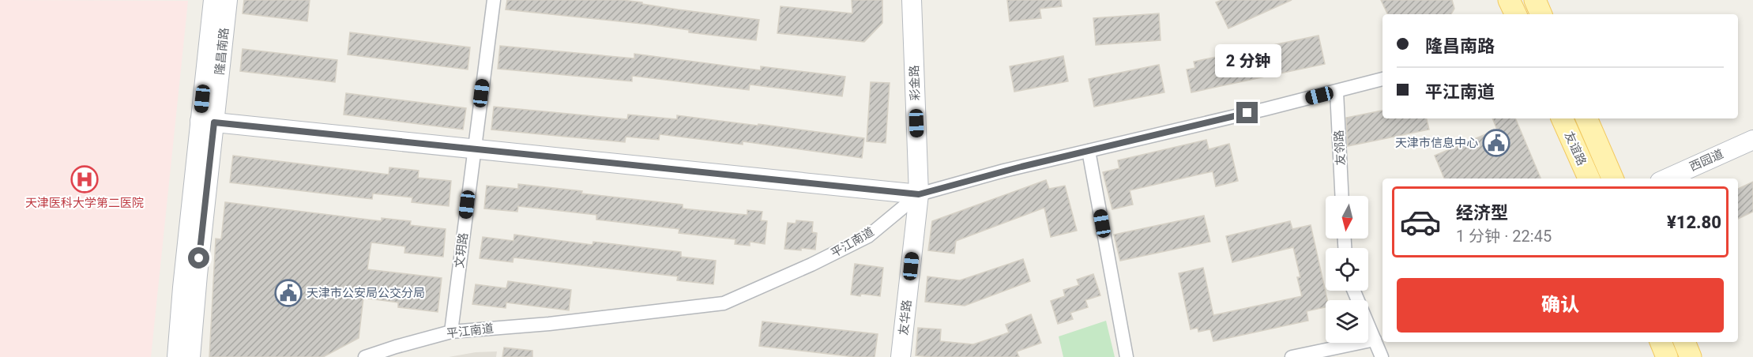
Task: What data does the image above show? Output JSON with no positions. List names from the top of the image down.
{
  "streets": {
    "main road": ["友谊路"],
    "street": [
      "隆昌南路",
      "彩金路",
      "友邻路",
      "西园道",
      "平江南道",
      "文玥路",
      "友华路"
    ]
  },
  "crossings": [
    ["彩金路", "平江南道"],
    ["彩金路", "友华路"],
    ["友邻路", "平江南道"],
    ["平江南道", "文玥路"],
    ["平江南道", "友华路"]
  ],
  "places": {
    "public building": ["天津市信息中心", "天津市公安局公交分局"],
    "hospital": ["天津医科大学第二医院"]
  },
  "north": "bottom",
  "page": {
    "banner": ["隆昌南路", "平江南道"],
    "bubble": "2 分钟",
    "list": [
      {
        "name": "经济型",
        "note": "1 分钟 · 22:45",
        "value": "¥12.80"
      }
    ],
    "buttons": "确认"
  }
}
